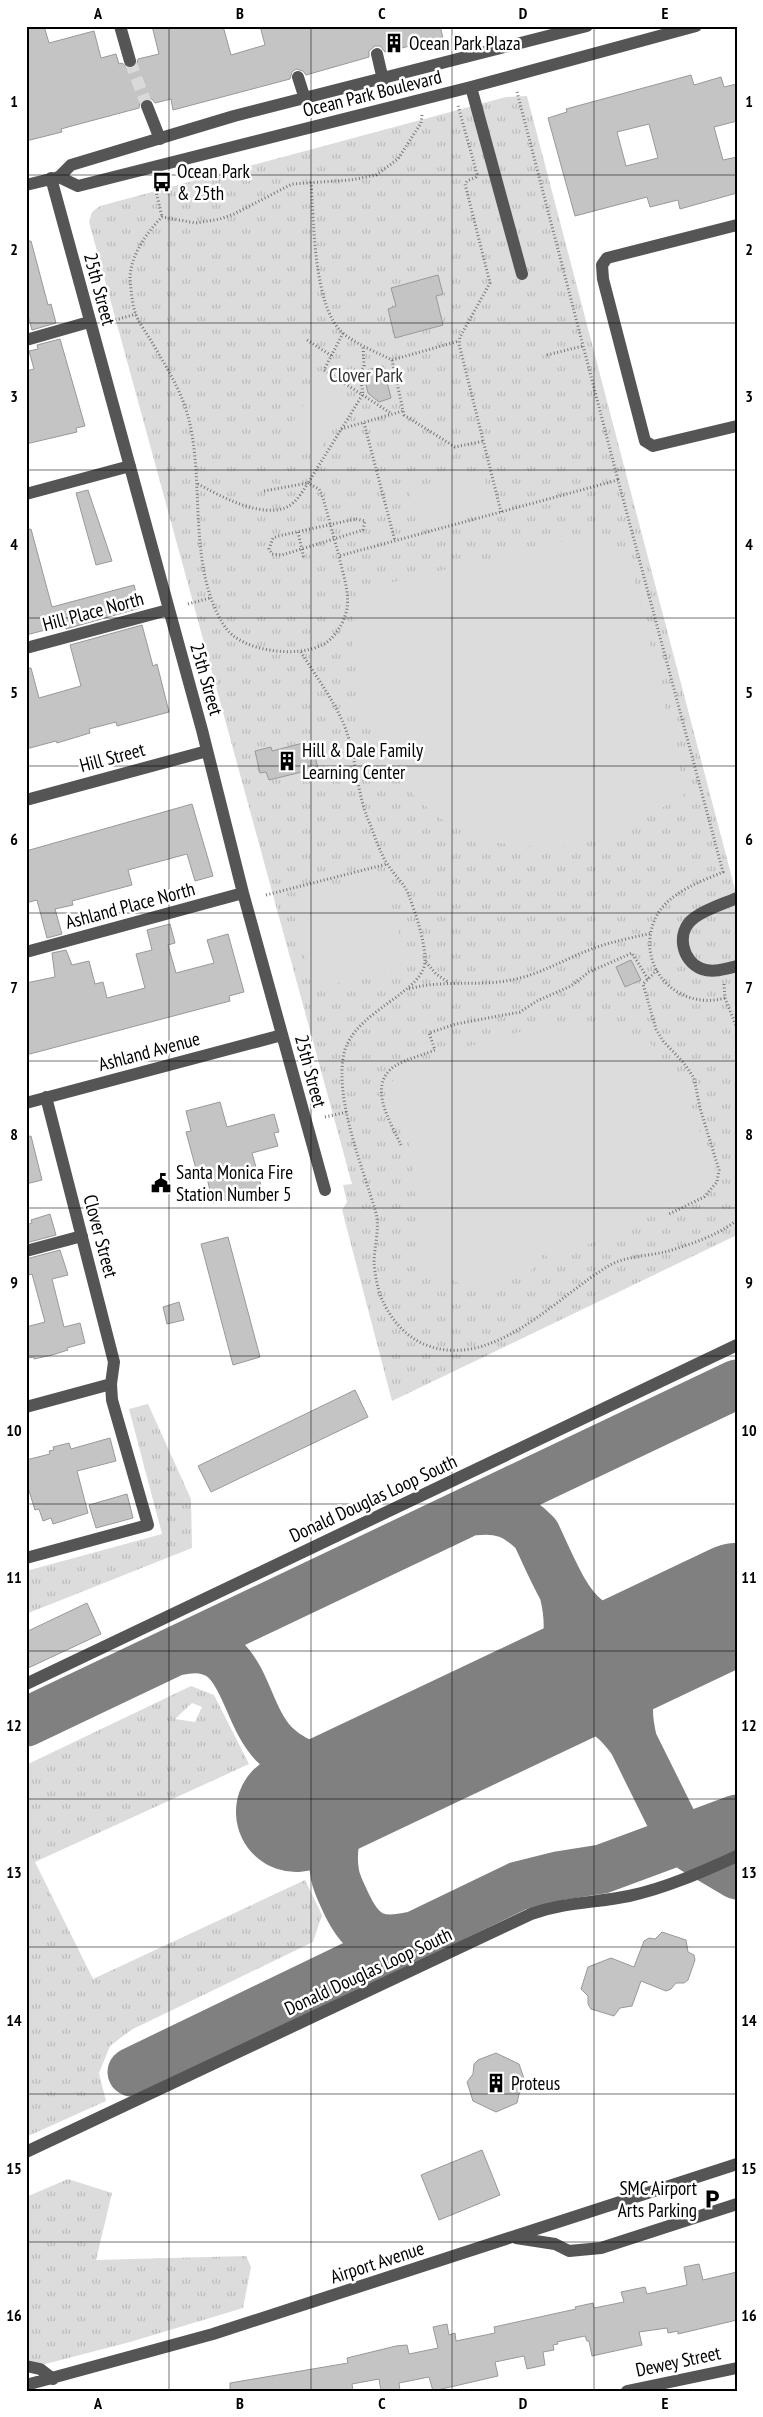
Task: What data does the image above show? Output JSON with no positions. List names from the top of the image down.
{
  "streets": {
    "street": [
      "Ocean Park Boulevard",
      "25th Street",
      "Hill Place North",
      "Hill Street",
      "Ashland Place North",
      "Ashland Avenue",
      "Clover Street",
      "Donald Douglas Loop South",
      "Airport Avenue",
      "Dewey Street"
    ]
  },
  "crossings": [
    ["Ocean Park Boulevard", "25th Street"],
    ["25th Street", "Hill Place North"],
    ["25th Street", "Hill Street"],
    ["25th Street", "Ashland Place North"],
    ["25th Street", "Ashland Avenue"],
    ["Ashland Avenue", "Clover Street"]
  ],
  "parks": ["Clover Park"],
  "places": {
    "building": ["Ocean Park Plaza", "Hill & Dale Family Learning Center", "Proteus"],
    "bus stop": ["Ocean Park & 25th"],
    "public building": ["Santa Monica Fire Station Number 5"],
    "parking": ["SMC Airport Arts Parking"]
  },
  "grid": {
    "columns": [
      "A",
      "B",
      "C",
      "D",
      "E"
    ],
    "rows": [
      "1",
      "2",
      "3",
      "4",
      "5",
      "6",
      "7",
      "8",
      "9",
      "10",
      "11",
      "12",
      "13",
      "14",
      "15",
      "16"
    ]
  }
}
